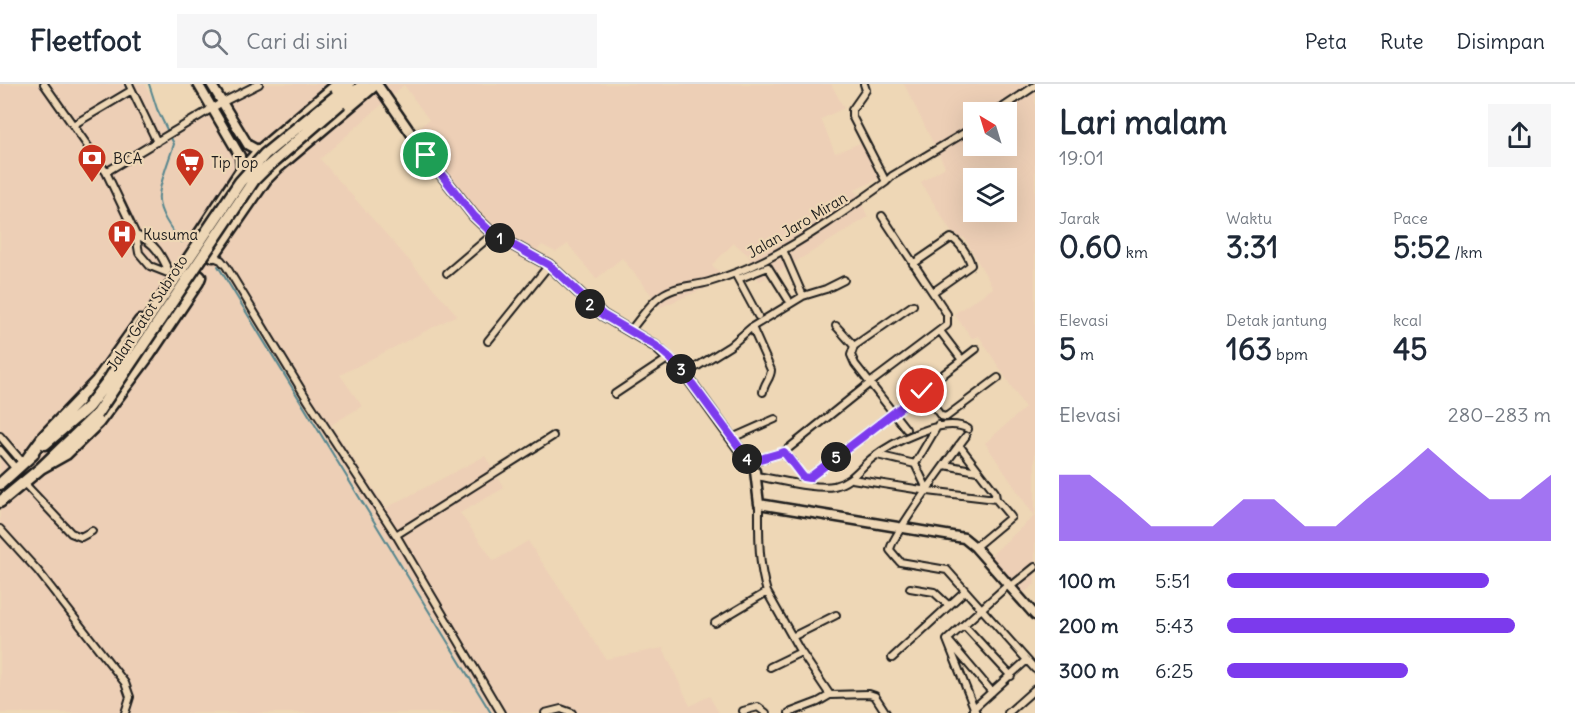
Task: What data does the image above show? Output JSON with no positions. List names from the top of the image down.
{
  "streets": {
    "highway": ["Jalan Gatot Subroto"],
    "street": ["Jalan Jaro Miran"]
  },
  "places": {
    "bank": ["BCA"],
    "supermarket": ["Tip Top"],
    "hospital": ["Kusuma"]
  },
  "north": "top left",
  "page": {
    "header": "Fleetfoot",
    "search": "Cari di sini",
    "nav": ["Peta", "Rute", "Disimpan"],
    "heading": ["Lari malam", "19:01"],
    "stats": [
      ["Jarak", "0.60 km"],
      ["Waktu", "3:31"],
      ["Pace", "5:52 /km"],
      ["Elevasi", "5 m"],
      ["Detak jantung", "163 bpm"],
      ["kcal", "45"]
    ],
    "pins": [
      "1",
      "2",
      "3",
      "5",
      "4"
    ],
    "chart": ["Elevasi", "280–283 m"],
    "list": [
      {
        "name": "100 m",
        "note": "5:51"
      },
      {
        "name": "200 m",
        "note": "5:43"
      },
      {
        "name": "300 m",
        "note": "6:25"
      }
    ]
  }
}
